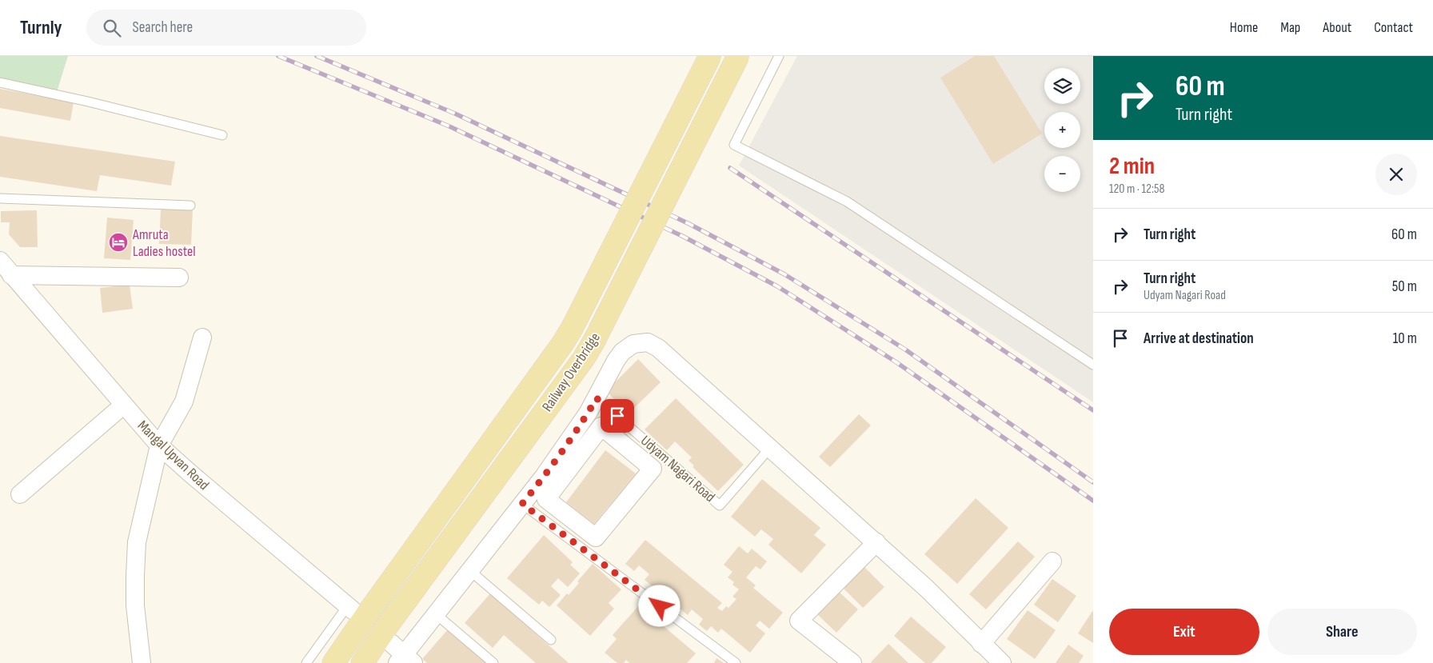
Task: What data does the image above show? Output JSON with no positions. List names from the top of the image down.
{
  "streets": {
    "main road": ["Railway Overbridge"],
    "street": ["Mangal Upvan Road"],
    "lane": ["Udyam Nagari Road"]
  },
  "places": {
    "hotel": ["Amruta Ladies hostel"]
  },
  "page": {
    "header": "Turnly",
    "search": "Search here",
    "nav": [
      "Home",
      "Map",
      "About",
      "Contact"
    ],
    "turn": ["60 m", "Turn right"],
    "map_buttons": ["+", "−"],
    "heading": ["2 min", "120 m · 12:58"],
    "list": [
      {
        "name": "Turn right",
        "value": "60 m"
      },
      {
        "name": "Turn right",
        "note": "Udyam Nagari Road",
        "value": "50 m"
      },
      {
        "name": "Arrive at destination",
        "value": "10 m"
      }
    ],
    "buttons": ["Exit", "Share"]
  }
}
